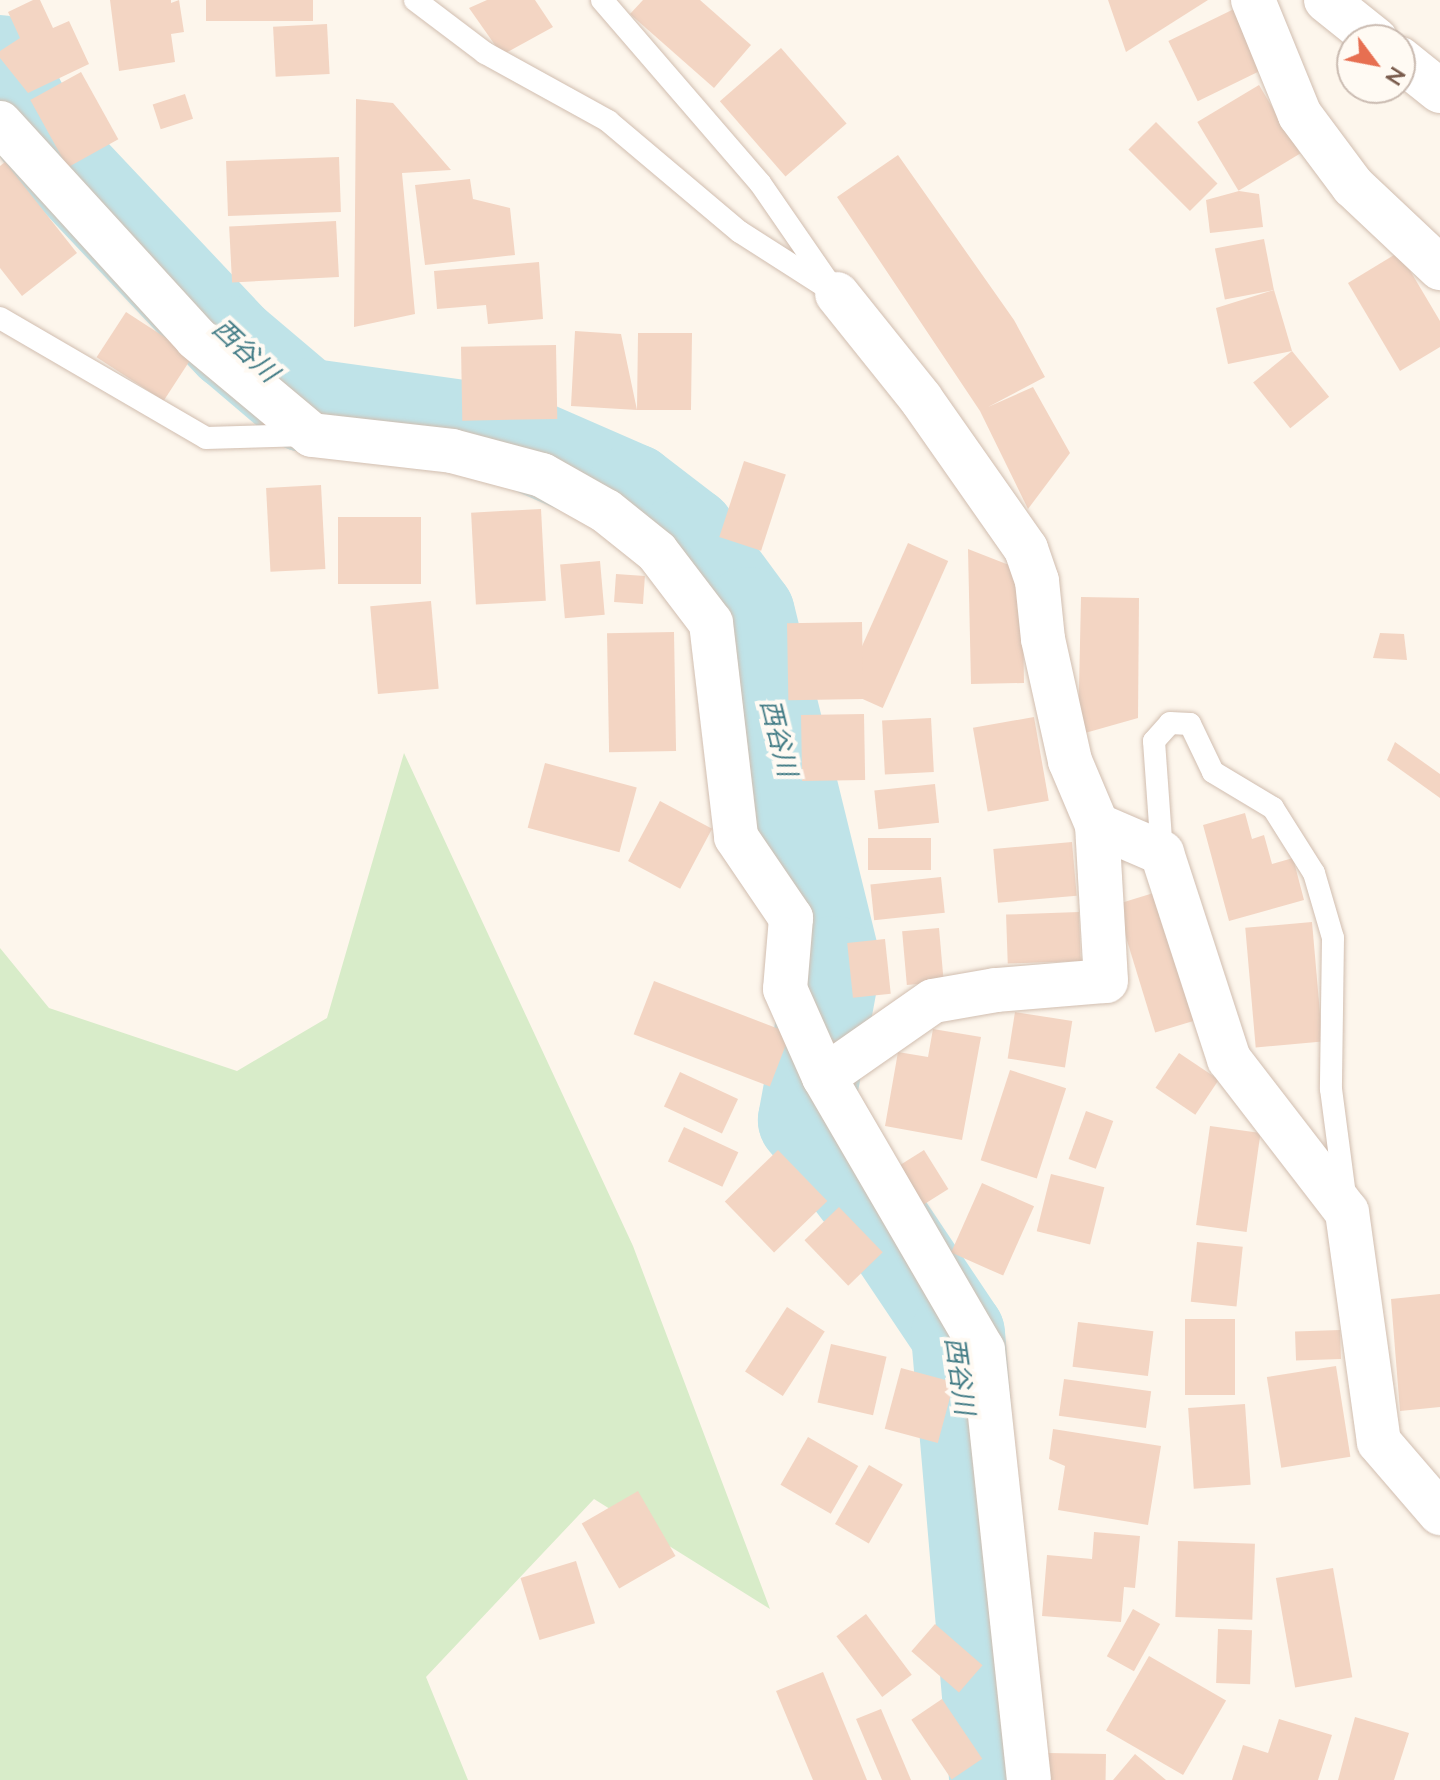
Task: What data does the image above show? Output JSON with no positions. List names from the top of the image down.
{
  "water": ["西谷川"],
  "north": "bottom right"
}
